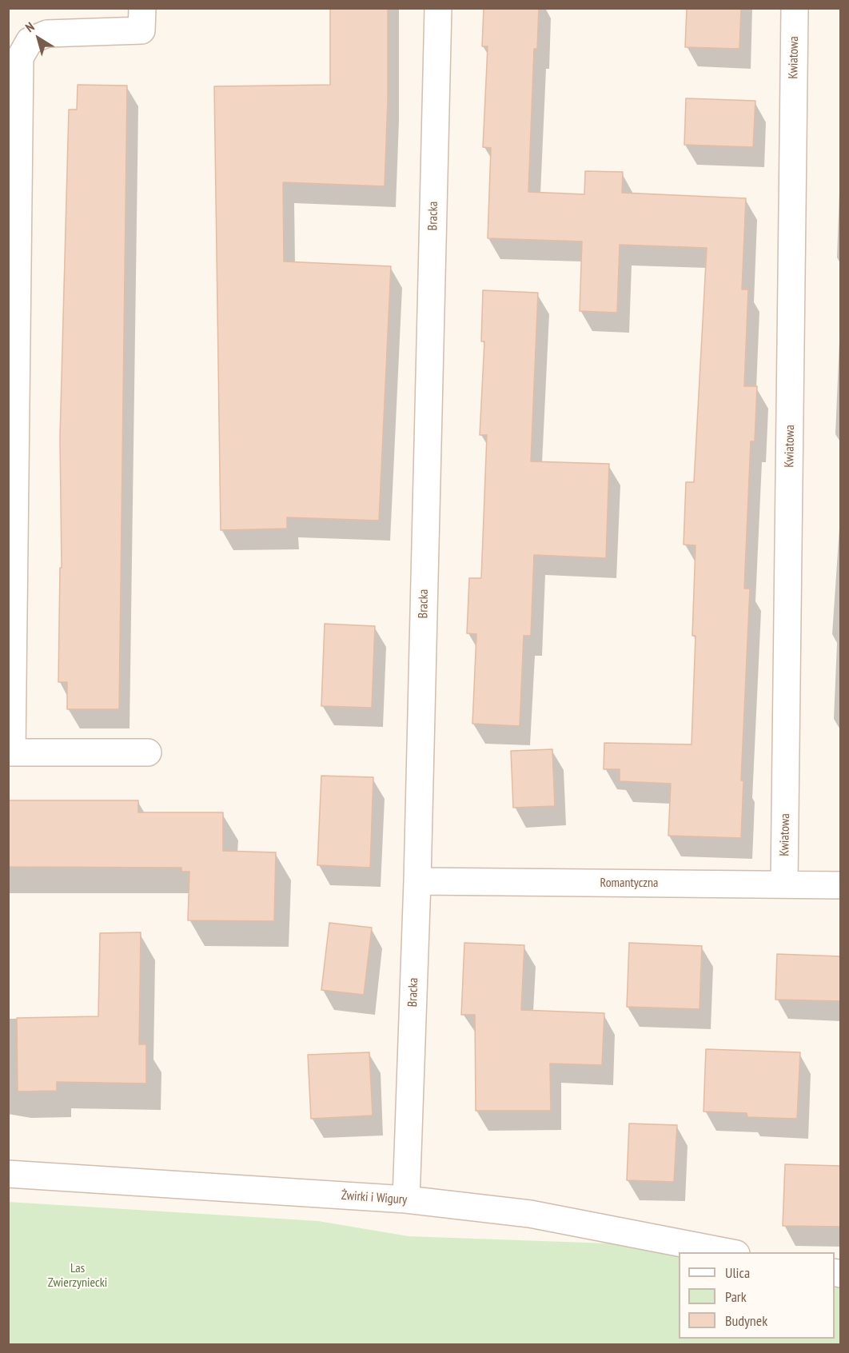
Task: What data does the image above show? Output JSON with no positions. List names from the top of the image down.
{
  "streets": {
    "street": [
      "Kwiatowa",
      "Bracka",
      "Romantyczna",
      "Żwirki i Wigury"
    ]
  },
  "crossings": [
    ["Kwiatowa", "Romantyczna"],
    ["Bracka", "Romantyczna"],
    ["Bracka", "Żwirki i Wigury"]
  ],
  "parks": ["Las Zwierzyniecki"],
  "legend": ["Ulica", "Park", "Budynek"],
  "north": "top left"
}
